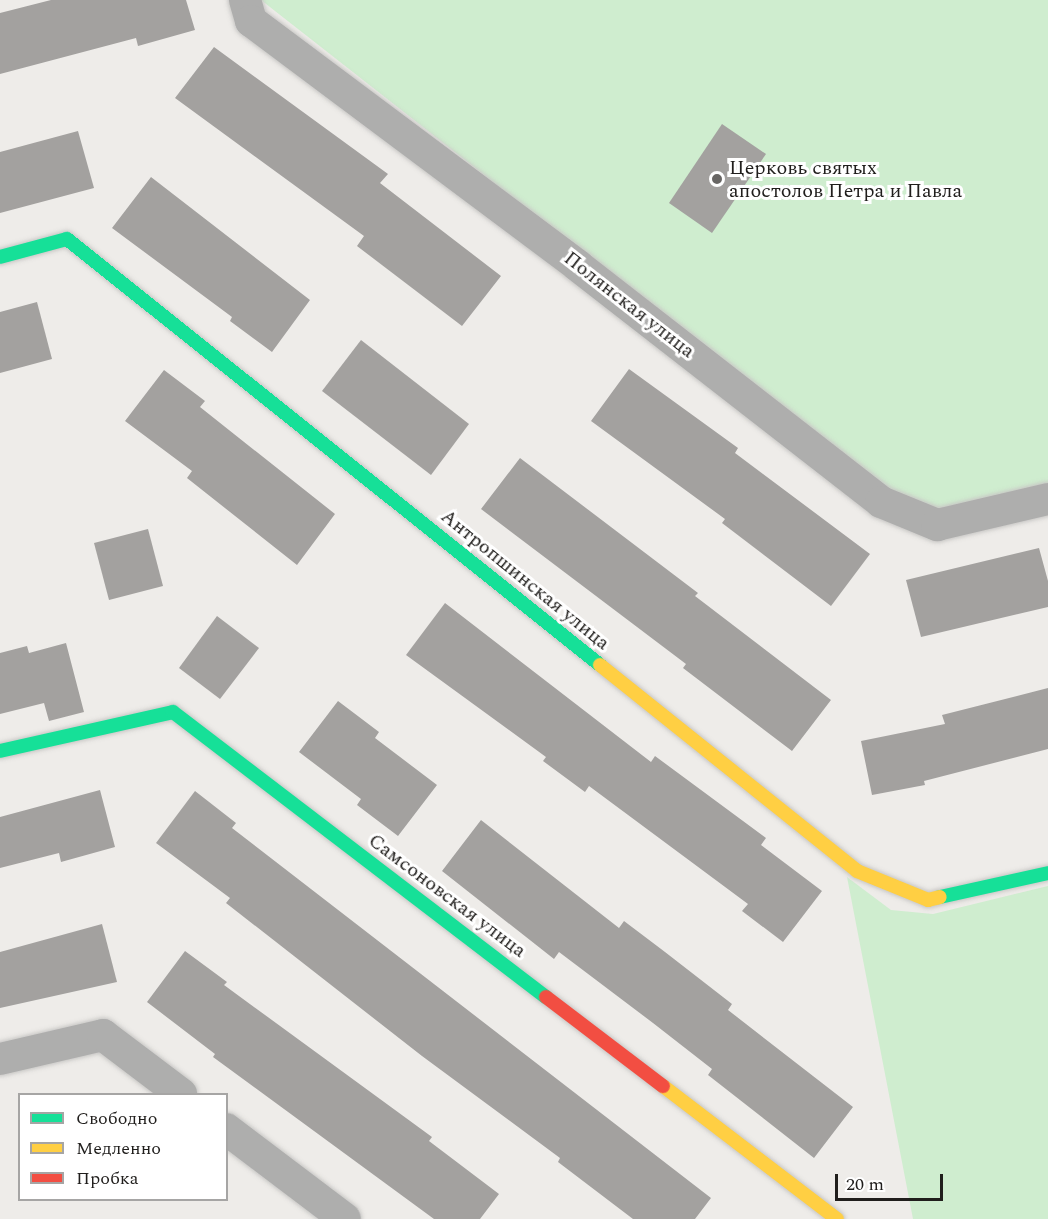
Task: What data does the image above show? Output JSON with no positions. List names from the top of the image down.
{
  "streets": {
    "street": ["Полянская улица", "Антропшинская улица", "Самсоновская улица"]
  },
  "places": ["Церковь святых апостолов Петра и Павла"],
  "legend": ["Свободно", "Медленно", "Пробка"],
  "scale_bar": "20 m"
}
